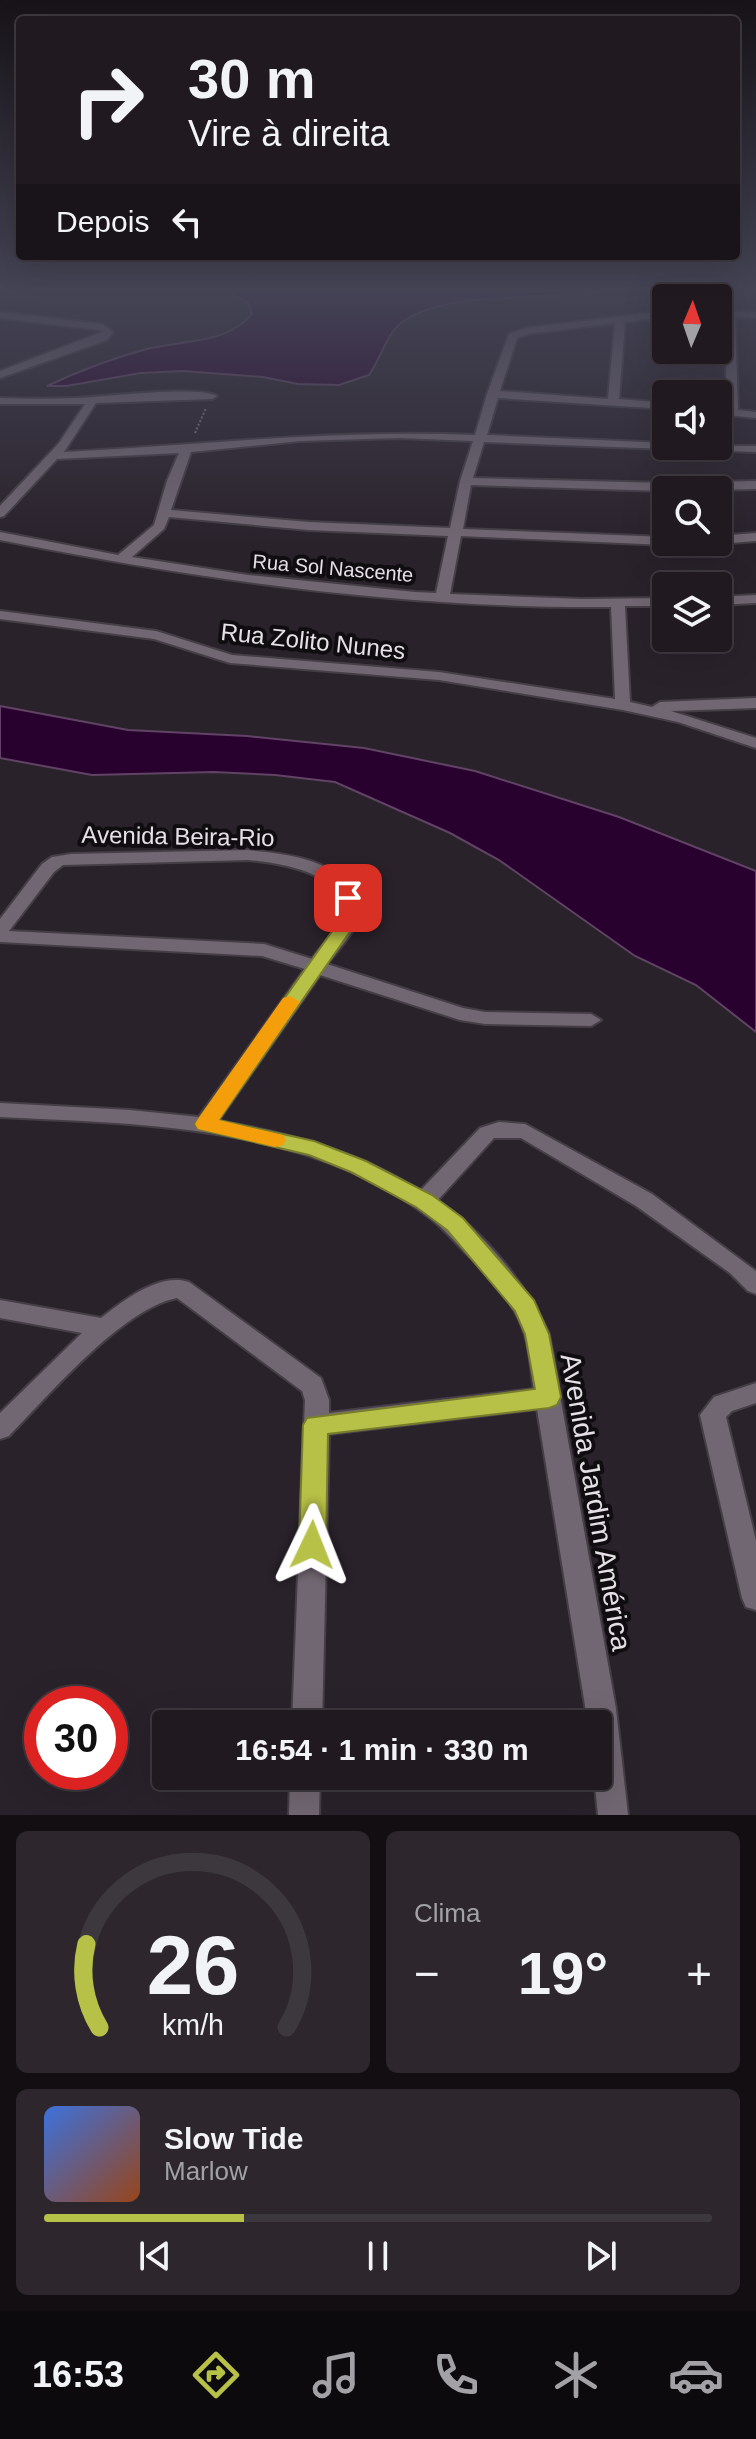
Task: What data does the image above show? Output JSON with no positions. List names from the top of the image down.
{
  "streets": {
    "street": [
      "Rua Sol Nascente",
      "Rua Zolito Nunes",
      "Avenida Beira-Rio",
      "Avenida Jardim América"
    ]
  },
  "crossings": [
    ["Avenida Beira-Rio", "Avenida Jardim América"]
  ],
  "north": "top",
  "page": {
    "turn": ["30 m", "Vire à direita"],
    "then": "Depois",
    "limit": "30",
    "trip": "16:54 · 1 min · 330 m",
    "tile": "Clima",
    "heat": ["−", "19°", "+"],
    "song": ["Slow Tide", "Marlow"],
    "tabs": "16:53",
    "gauge": ["26", "km/h"]
  }
}
